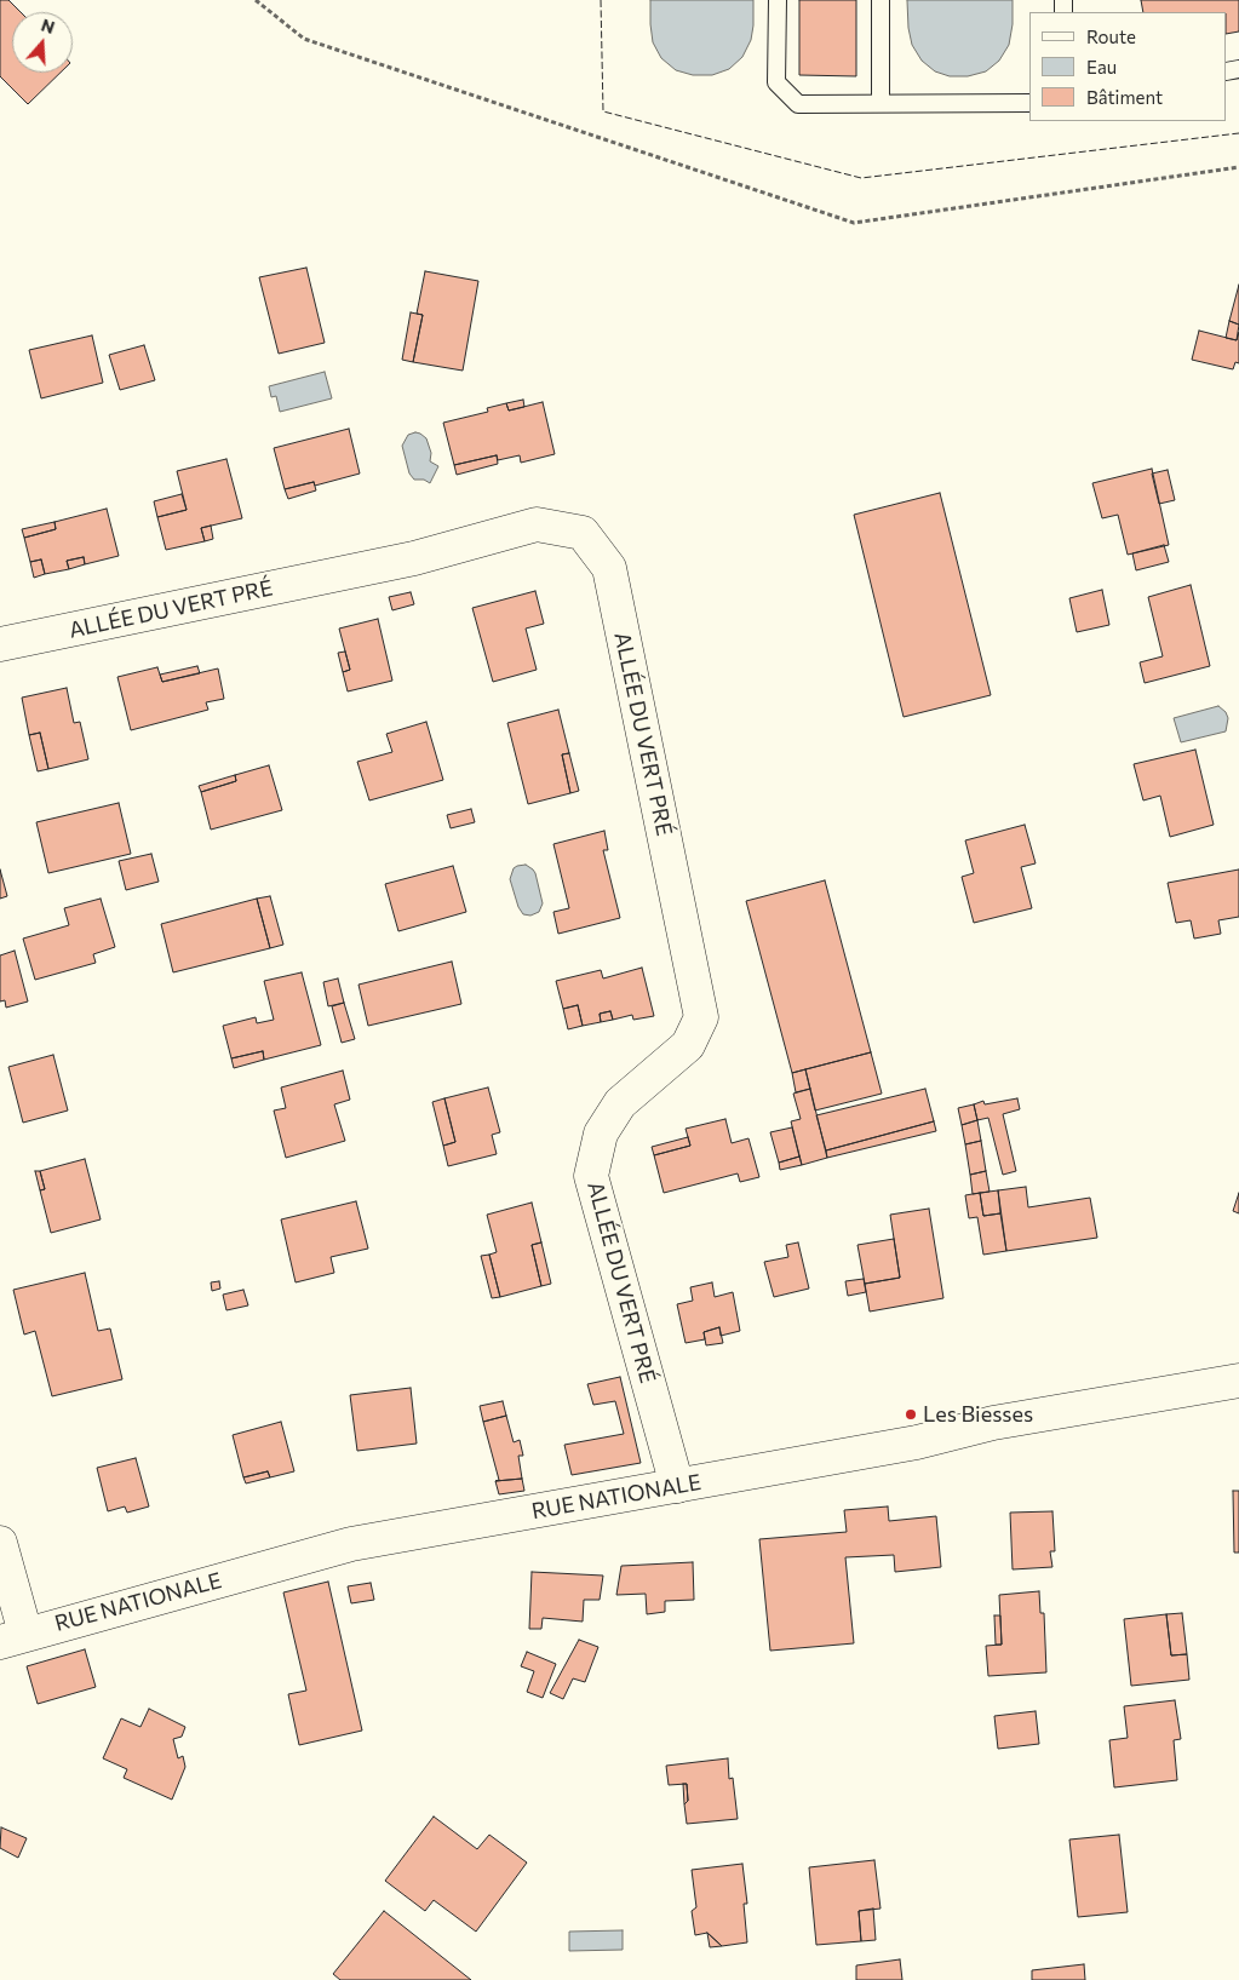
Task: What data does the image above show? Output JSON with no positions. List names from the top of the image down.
{
  "streets": {
    "street": ["ALLÉE DU VERT PRÉ", "RUE NATIONALE"]
  },
  "crossings": [
    ["ALLÉE DU VERT PRÉ", "RUE NATIONALE"]
  ],
  "places": ["Les Biesses"],
  "legend": ["Route", "Eau", "Bâtiment"],
  "north": "top"
}
